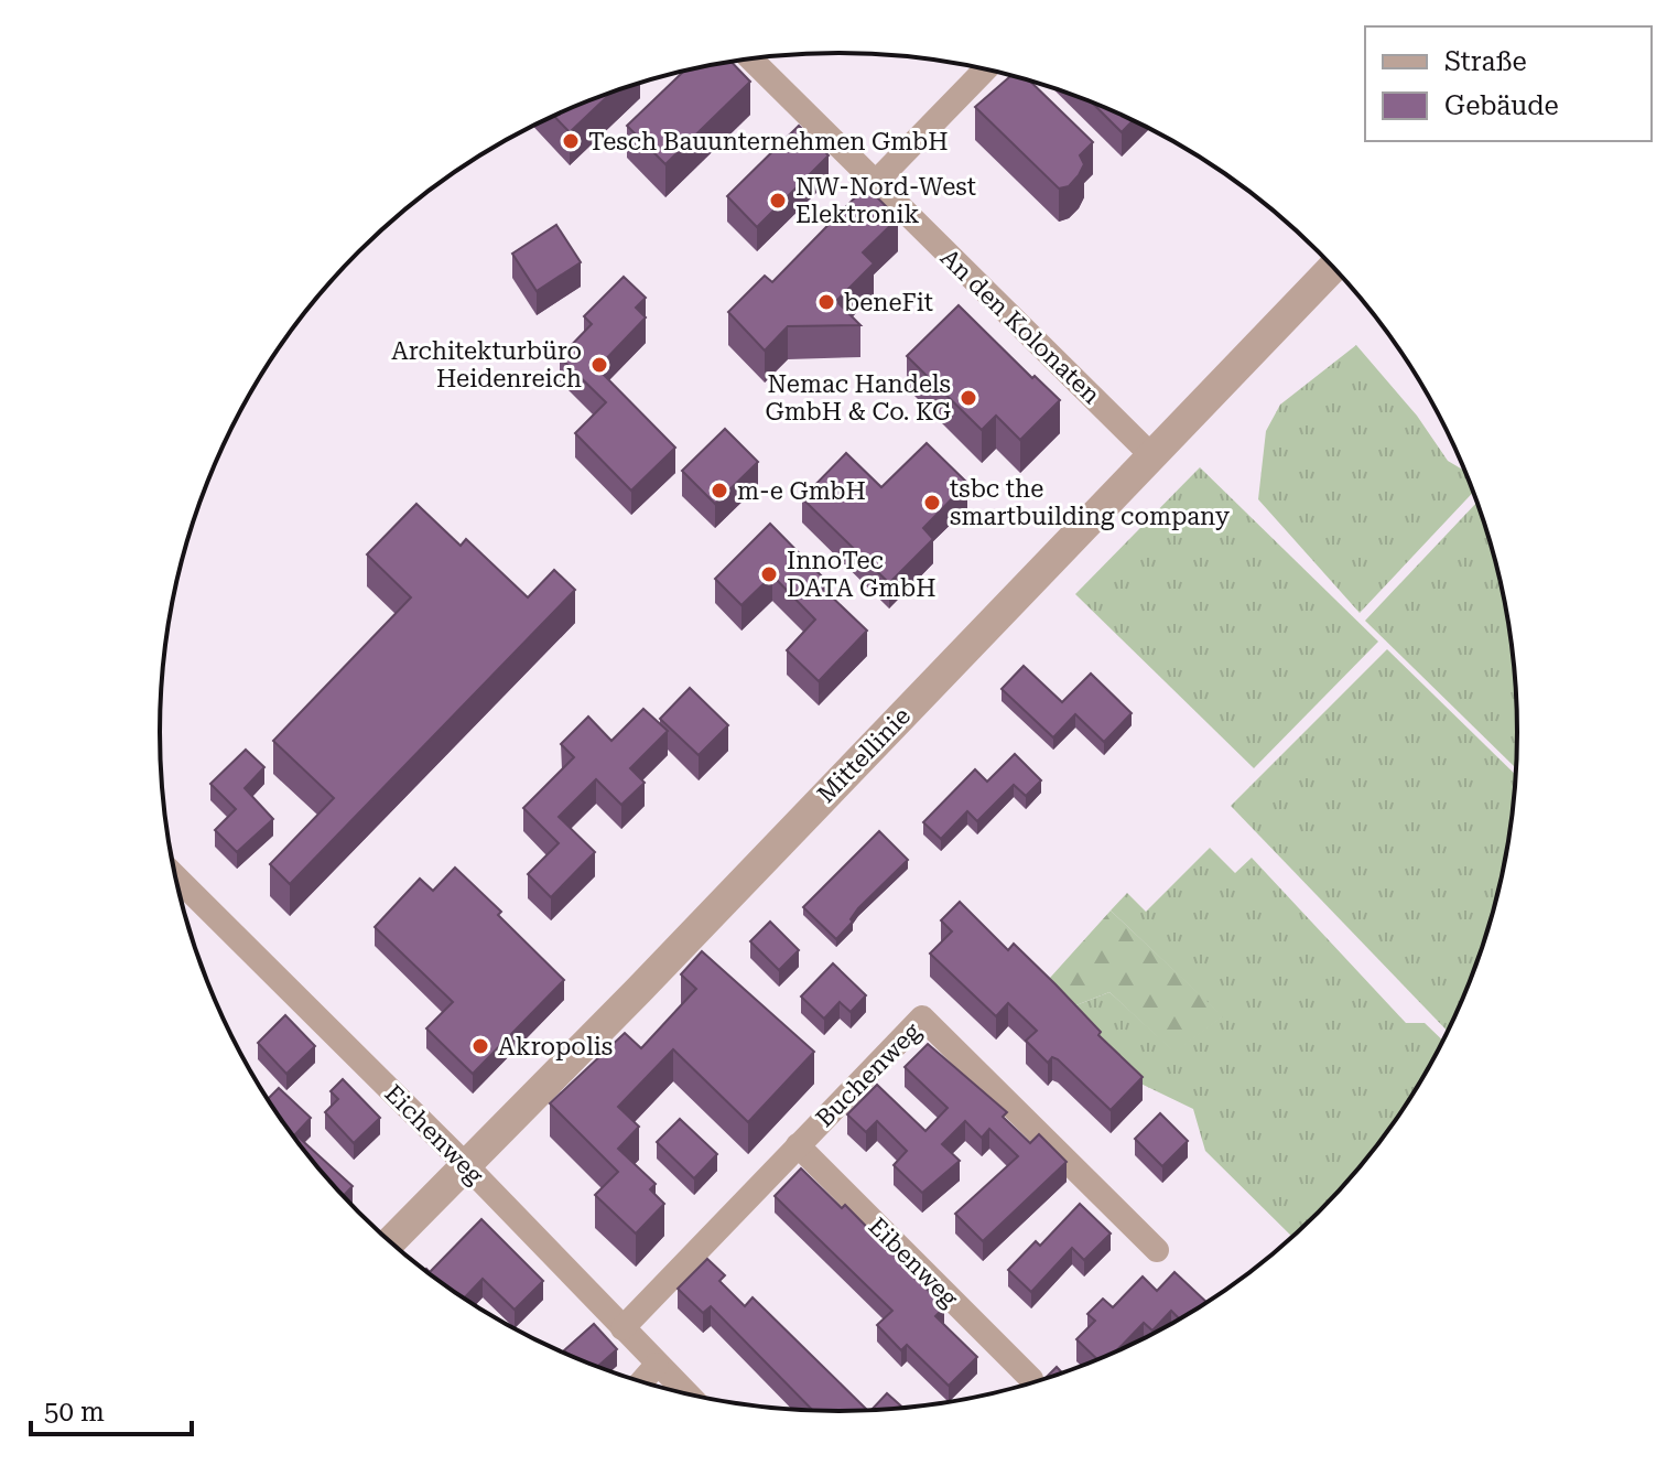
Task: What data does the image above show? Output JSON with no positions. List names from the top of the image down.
{
  "streets": {
    "street": [
      "An den Kolonaten",
      "Mittellinie",
      "Buchenweg",
      "Eichenweg",
      "Eibenweg"
    ]
  },
  "crossings": [
    ["An den Kolonaten", "Mittellinie"],
    ["Mittellinie", "Eichenweg"],
    ["Buchenweg", "Eichenweg"],
    ["Buchenweg", "Eibenweg"]
  ],
  "places": [
    "Tesch Bauunternehmen GmbH",
    "NW-Nord-West Elektronik",
    "beneFit",
    "Architekturbüro Heidenreich",
    "Nemac Handels GmbH & Co. KG",
    "m-e GmbH",
    "tsbc the smartbuilding company",
    "InnoTec DATA GmbH",
    "Akropolis"
  ],
  "legend": ["Straße", "Gebäude"],
  "scale_bar": "50 m"
}
